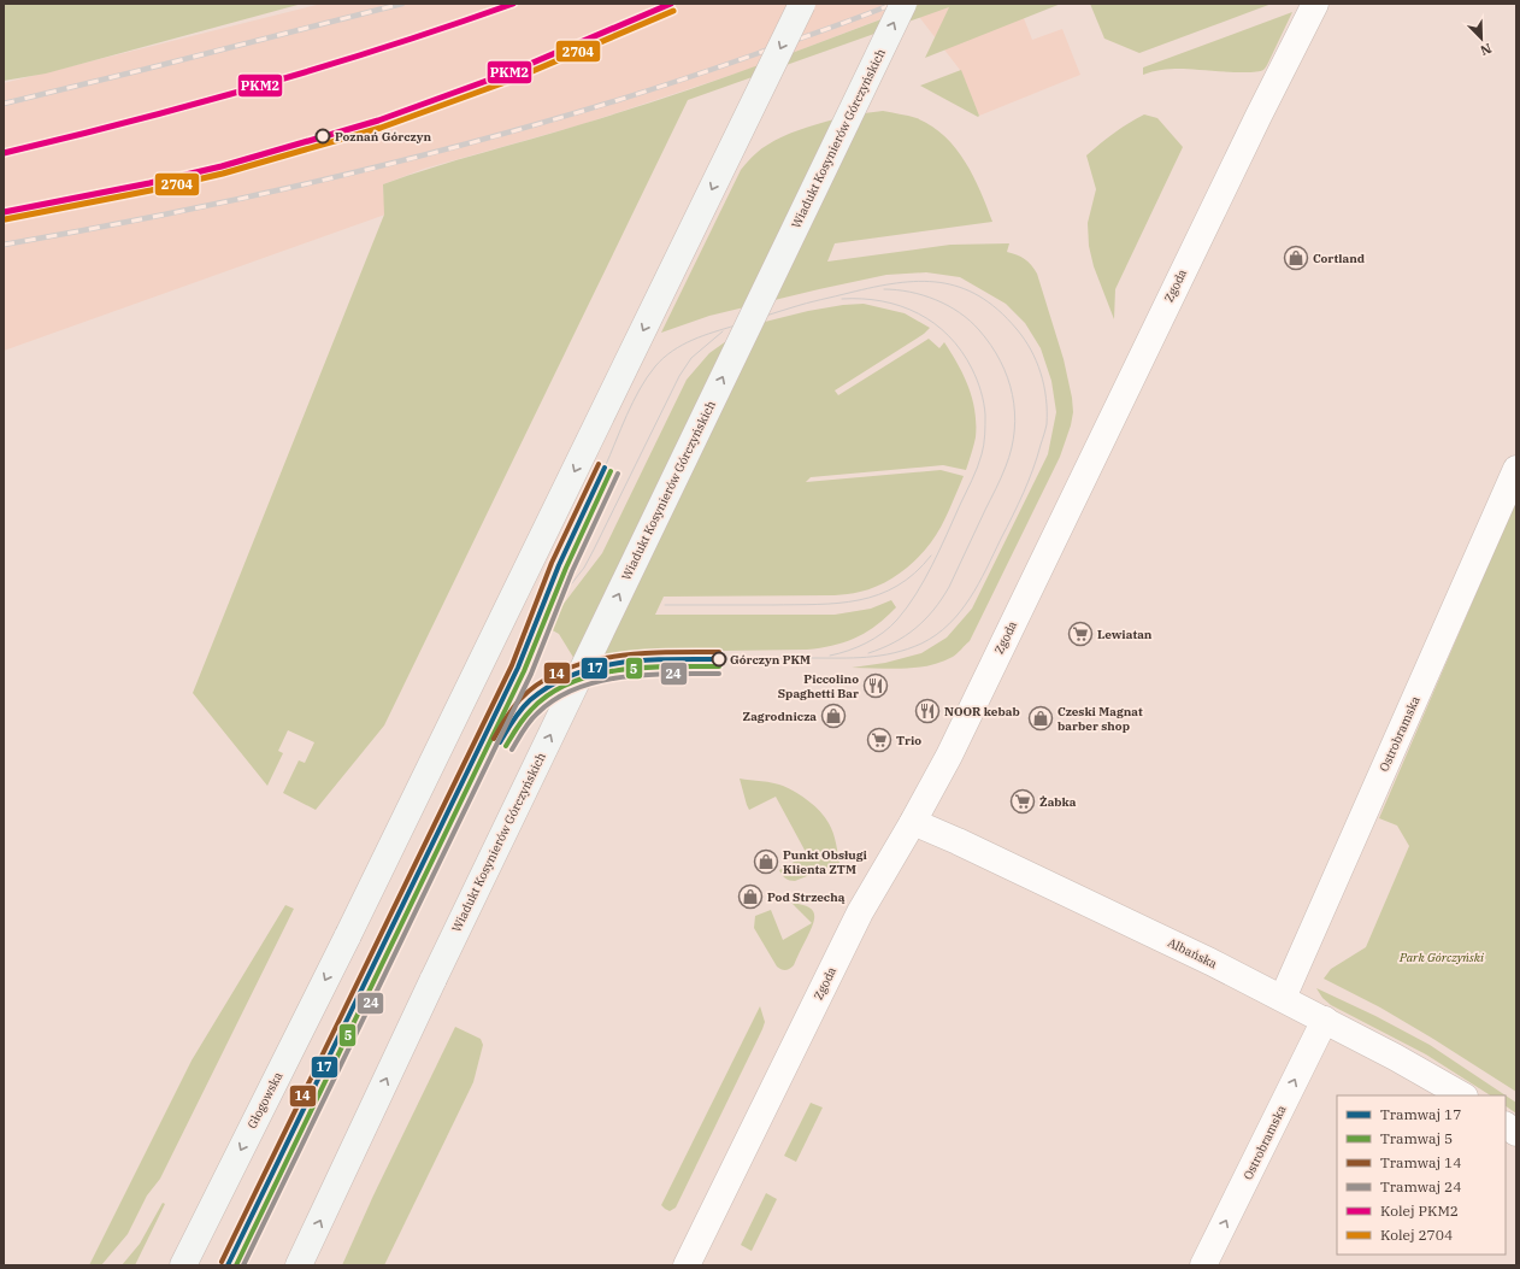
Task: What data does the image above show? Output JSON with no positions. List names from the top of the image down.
{
  "streets": {
    "main road": ["Wiadukt Kosynierów Górczyńskich", "Głogowska"],
    "street": ["Zgoda", "Ostrobramska", "Albańska"]
  },
  "crossings": [
    ["Zgoda", "Albańska"],
    ["Ostrobramska", "Albańska"]
  ],
  "one_way": ["Wiadukt Kosynierów Górczyńskich", "Głogowska"],
  "parks": ["Park Górczyński"],
  "places": {
    "other": ["Poznań Górczyn", "Górczyn PKM"],
    "shop": [
      "Cortland",
      "Zagrodnicza",
      "Czeski Magnat barber shop",
      "Punkt Obsługi Klienta ZTM",
      "Pod Strzechą"
    ],
    "supermarket": ["Lewiatan", "Trio", "Żabka"],
    "restaurant": ["Piccolino Spaghetti Bar", "NOOR kebab"]
  },
  "lines": [
    "rail line PKM2",
    "rail line 2704",
    "tram line 14",
    "tram line 17",
    "tram line 5",
    "tram line 24"
  ],
  "legend": [
    "Tramwaj 17",
    "Tramwaj 5",
    "Tramwaj 14",
    "Tramwaj 24",
    "Kolej PKM2",
    "Kolej 2704"
  ],
  "north": "bottom right"
}
